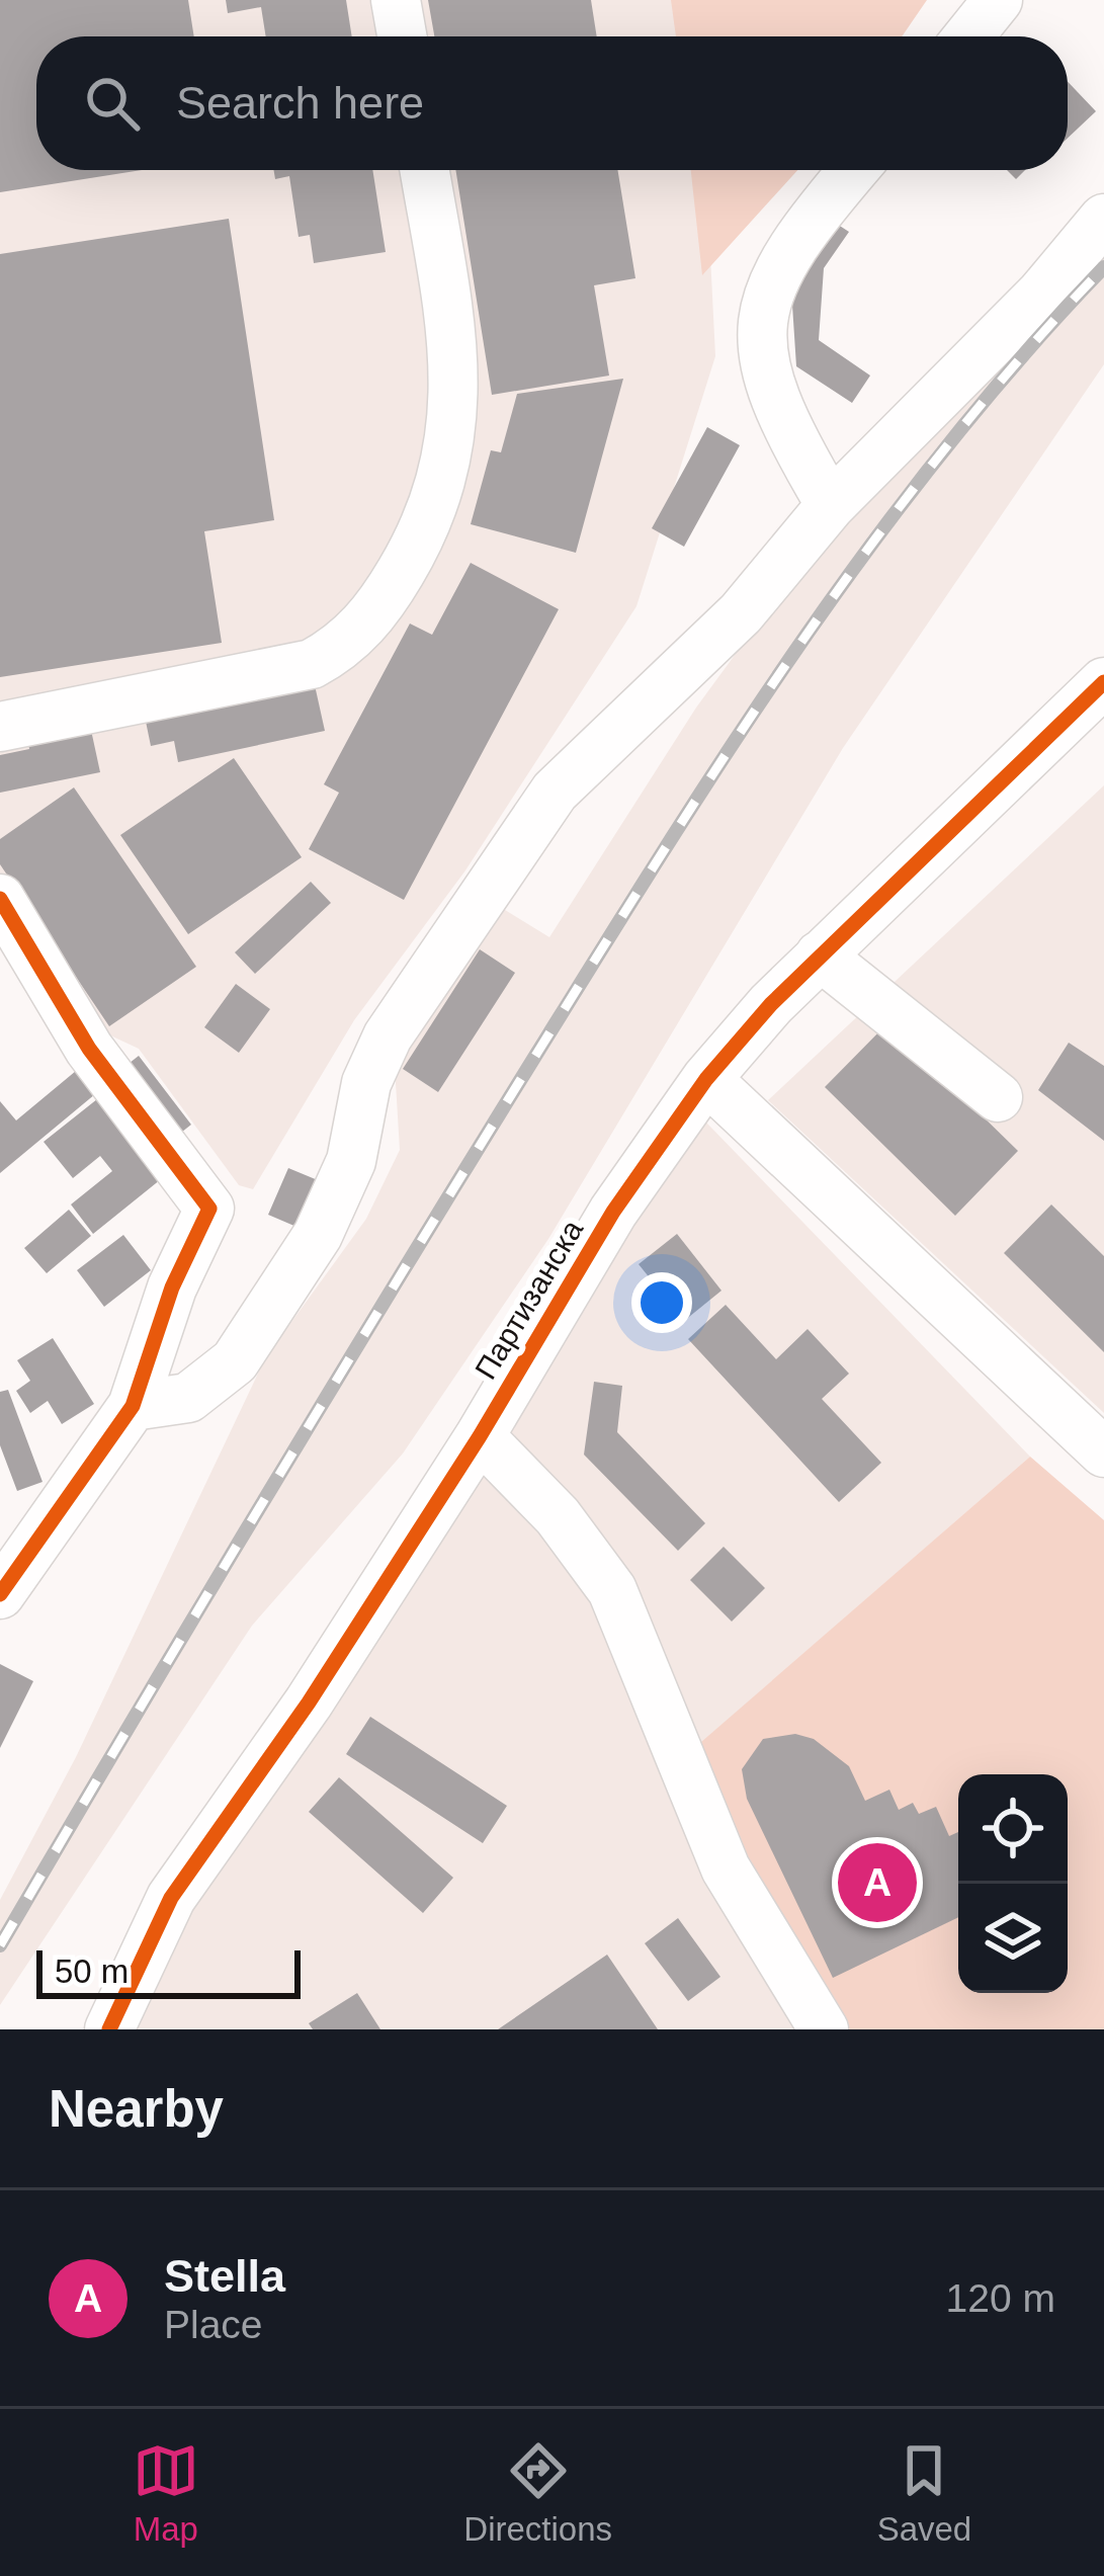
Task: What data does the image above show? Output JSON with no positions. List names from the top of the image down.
{
  "streets": {
    "street": ["Партизанска"]
  },
  "scale_bar": "50 m",
  "page": {
    "search": "Search here",
    "pins": "A",
    "scale": "50 m",
    "heading": "Nearby",
    "list": [
      {
        "mark": "A",
        "name": "Stella",
        "note": "Place",
        "value": "120 m"
      }
    ],
    "nav": ["Map", "Directions", "Saved"]
  }
}
